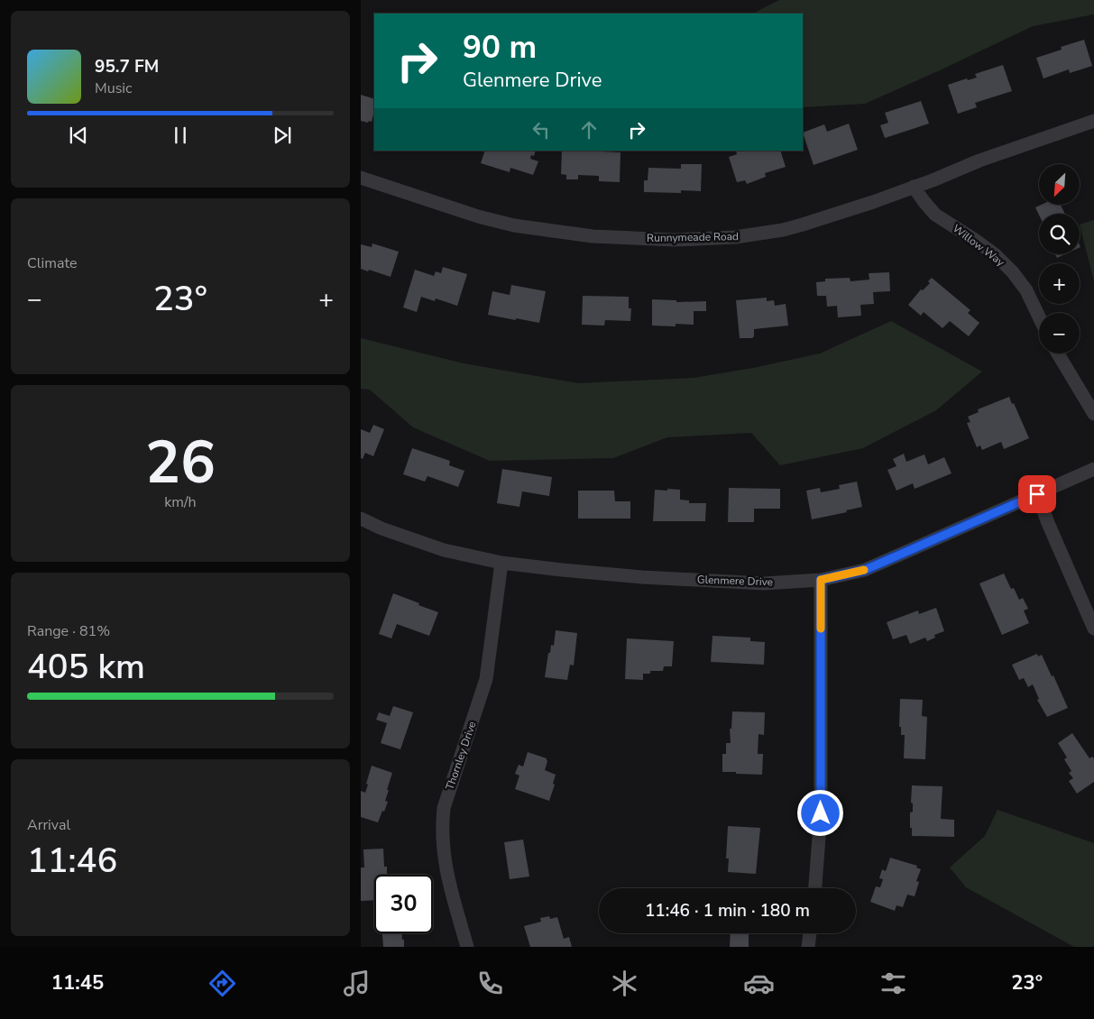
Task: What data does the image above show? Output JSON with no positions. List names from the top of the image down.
{
  "streets": {
    "street": [
      "Runnymeade Road",
      "Willow Way",
      "Glenmere Drive",
      "Thornley Drive"
    ]
  },
  "crossings": [
    ["Runnymeade Road", "Willow Way"],
    ["Glenmere Drive", "Thornley Drive"]
  ],
  "north": "bottom left",
  "page": {
    "turn": ["90 m", "Glenmere Drive"],
    "song": ["95.7 FM", "Music"],
    "map_buttons": ["+", "−"],
    "tile": [
      "Climate",
      ["26", "km/h"],
      ["Range · 81%", "405 km"],
      ["Arrival", "11:46"]
    ],
    "heat": ["−", "23°", "+"],
    "limit": "30",
    "trip": "11:46 · 1 min · 180 m",
    "tabs": ["11:45", "23°"]
  }
}
